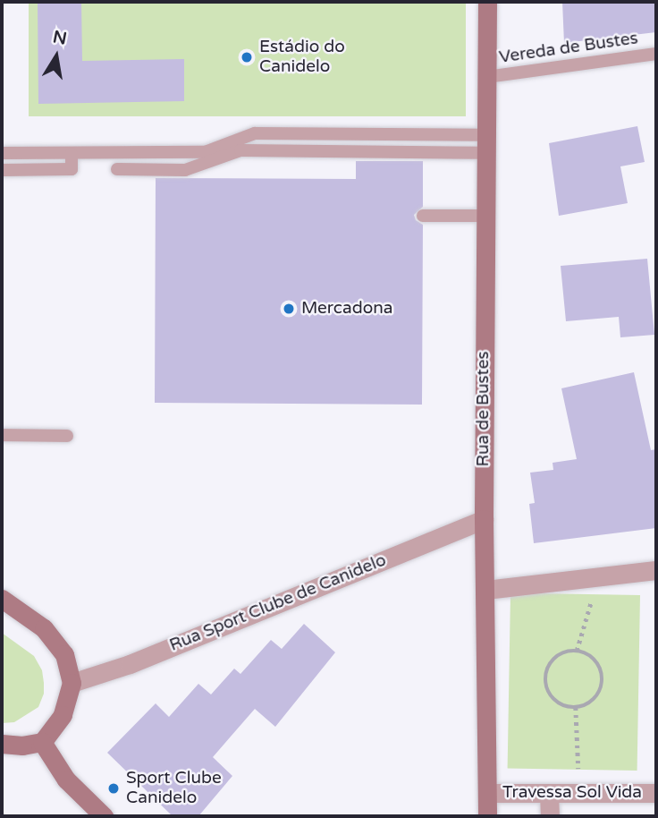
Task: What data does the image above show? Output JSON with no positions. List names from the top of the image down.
{
  "streets": {
    "main road": ["Rua de Bustes"],
    "street": ["Rua Sport Clube de Canidelo", "Travessa Sol Vida"],
    "lane": ["Vereda de Bustes"]
  },
  "crossings": [
    ["Vereda de Bustes", "Rua de Bustes"],
    ["Rua de Bustes", "Rua Sport Clube de Canidelo"],
    ["Rua de Bustes", "Travessa Sol Vida"]
  ],
  "places": ["Estádio do Canidelo", "Mercadona", "Sport Clube Canidelo"],
  "north": "top"
}
